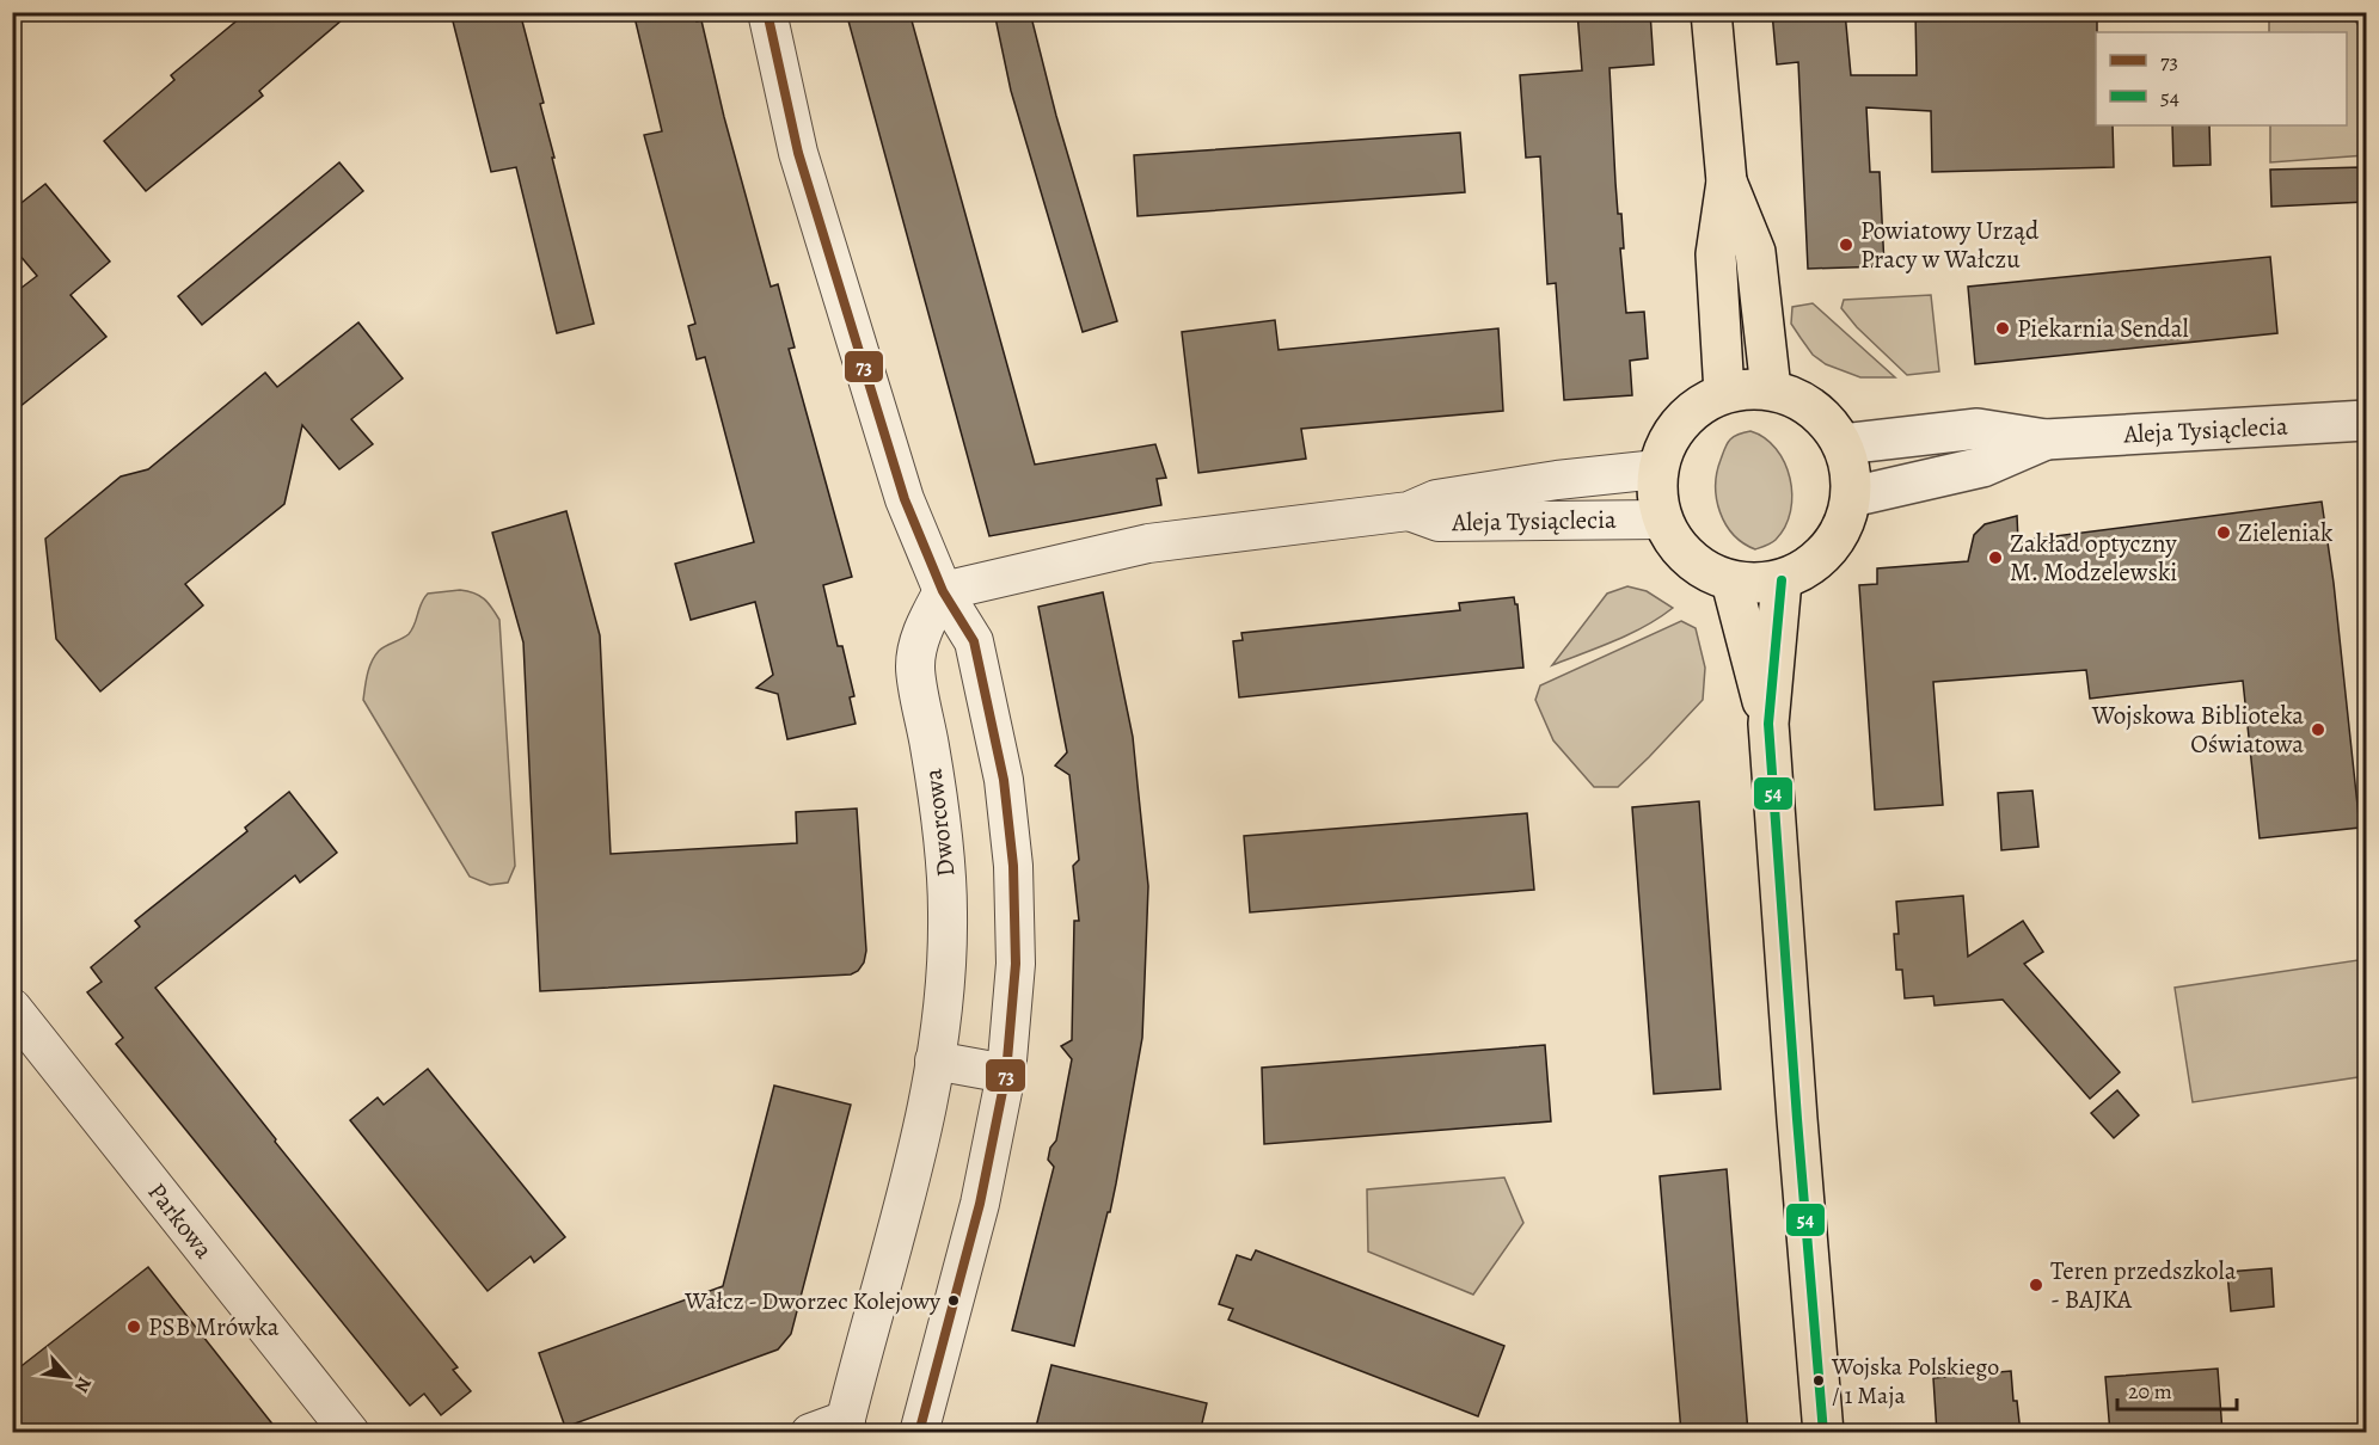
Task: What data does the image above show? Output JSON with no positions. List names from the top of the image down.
{
  "streets": {
    "street": ["Aleja Tysiąclecia", "Dworcowa", "Parkowa"]
  },
  "crossings": [
    ["Aleja Tysiąclecia", "Dworcowa"]
  ],
  "places": [
    "Powiatowy Urząd Pracy w Wałczu",
    "Piekarnia Sendal",
    "Zieleniak",
    "Zakład optyczny M. Modzelewski",
    "Wojskowa Biblioteka Oświatowa",
    "Teren przedszkola - BAJKA",
    "Wałcz - Dworzec Kolejowy",
    "PSB Mrówka",
    "Wojska Polskiego / 1 Maja"
  ],
  "lines": ["transit line 73", "transit line 54"],
  "legend": ["73", "54"],
  "scale_bar": "20 m",
  "north": "bottom right"
}
